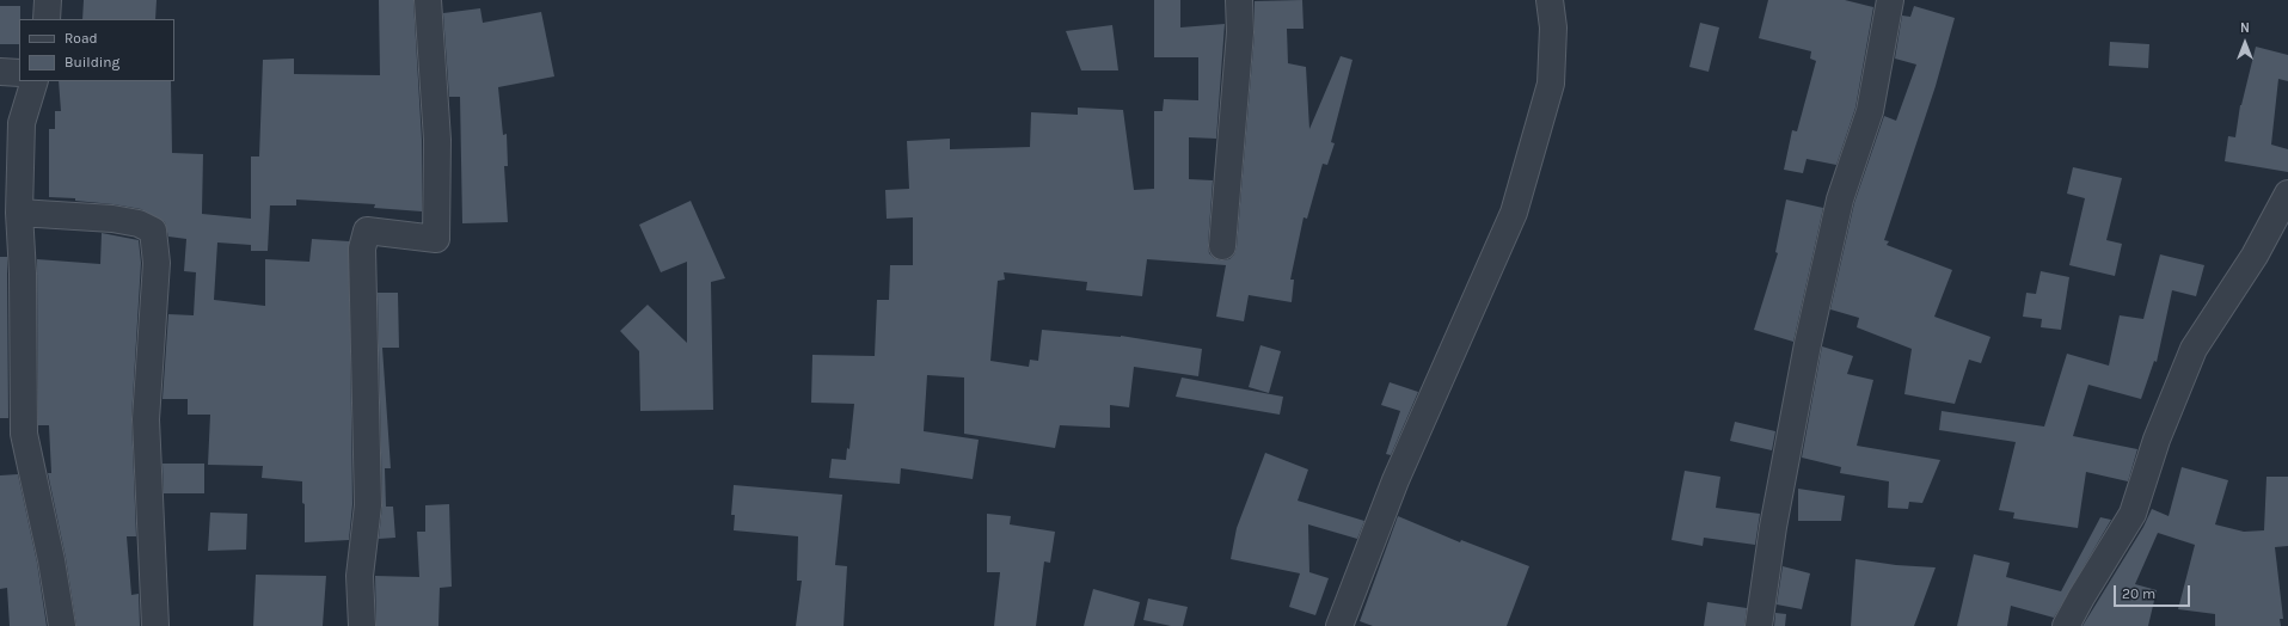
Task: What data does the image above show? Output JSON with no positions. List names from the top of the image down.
{
  "legend": ["Road", "Building"],
  "scale_bar": "20 m",
  "north": "top"
}
